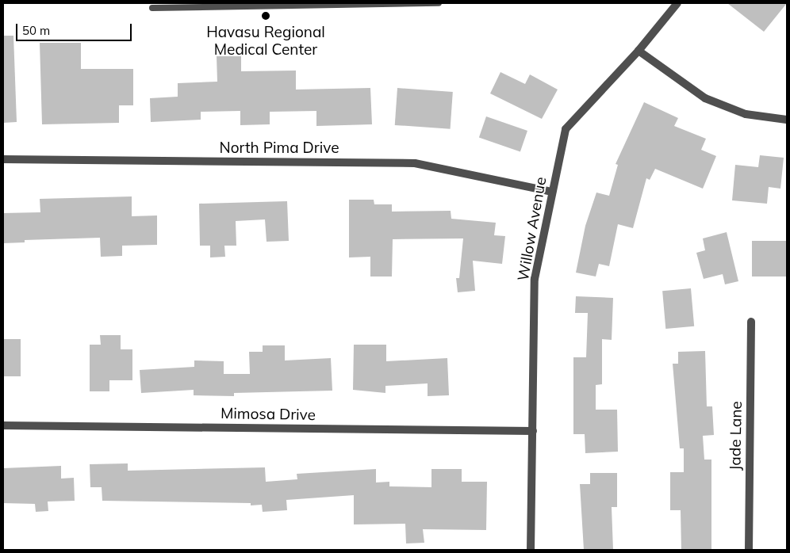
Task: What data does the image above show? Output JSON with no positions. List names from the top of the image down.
{
  "streets": {
    "street": [
      "North Pima Drive",
      "Willow Avenue",
      "Mimosa Drive",
      "Jade Lane"
    ]
  },
  "crossings": [
    ["North Pima Drive", "Willow Avenue"],
    ["Willow Avenue", "Mimosa Drive"]
  ],
  "places": ["Havasu Regional Medical Center"],
  "scale_bar": "50 m"
}
